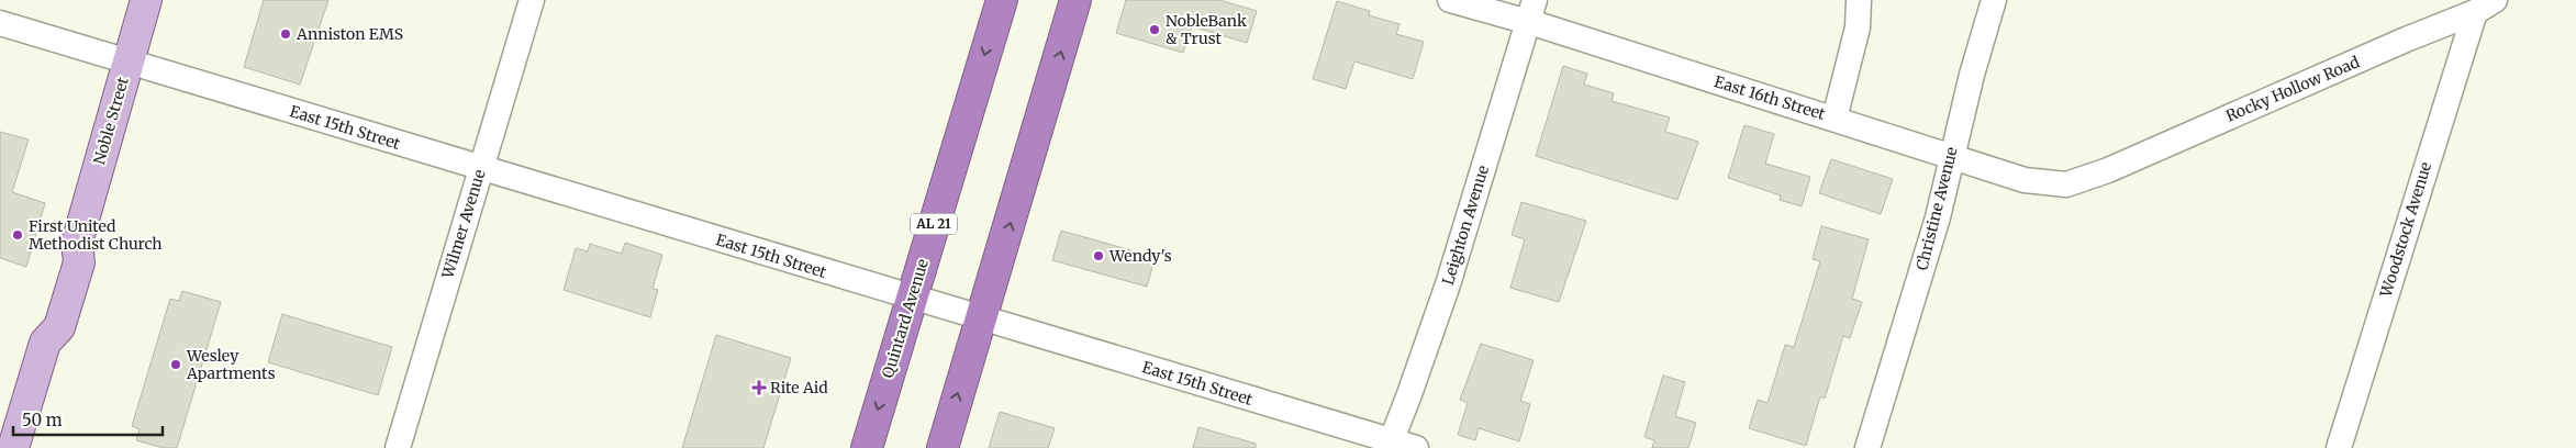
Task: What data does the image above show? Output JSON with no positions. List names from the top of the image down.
{
  "streets": {
    "highway": ["AL 21", "Quintard Avenue"],
    "main road": ["Noble Street"],
    "street": [
      "Rocky Hollow Road",
      "East 16th Street",
      "East 15th Street",
      "Christine Avenue",
      "Wilmer Avenue",
      "Leighton Avenue",
      "Woodstock Avenue"
    ]
  },
  "crossings": [
    ["Rocky Hollow Road", "East 16th Street"],
    ["Rocky Hollow Road", "Woodstock Avenue"],
    ["East 16th Street", "Christine Avenue"],
    ["East 16th Street", "Leighton Avenue"],
    ["Noble Street", "East 15th Street"],
    ["East 15th Street", "Wilmer Avenue"],
    ["East 15th Street", "Leighton Avenue"],
    ["East 15th Street", "Quintard Avenue"]
  ],
  "places": {
    "other": [
      "NobleBank & Trust",
      "Anniston EMS",
      "First United Methodist Church",
      "Wendy's",
      "Wesley Apartments"
    ],
    "health": ["Rite Aid"]
  },
  "scale_bar": "50 m"
}
